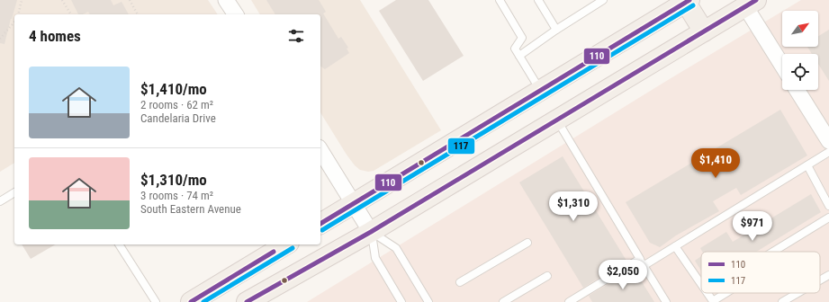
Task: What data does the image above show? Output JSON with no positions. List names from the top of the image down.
{
  "lines": ["transit line 110", "transit line 117"],
  "legend": ["110", "117"],
  "north": "top right",
  "page": {
    "heading": "4 homes",
    "list": [
      {
        "name": "$1,410/mo",
        "note": "2 rooms · 62 m² · Candelaria Drive"
      },
      {
        "name": "$1,310/mo",
        "note": "3 rooms · 74 m² · South Eastern Avenue"
      }
    ],
    "price": [
      "$1,410",
      "$1,310",
      "$971",
      "$2,050"
    ]
  }
}
